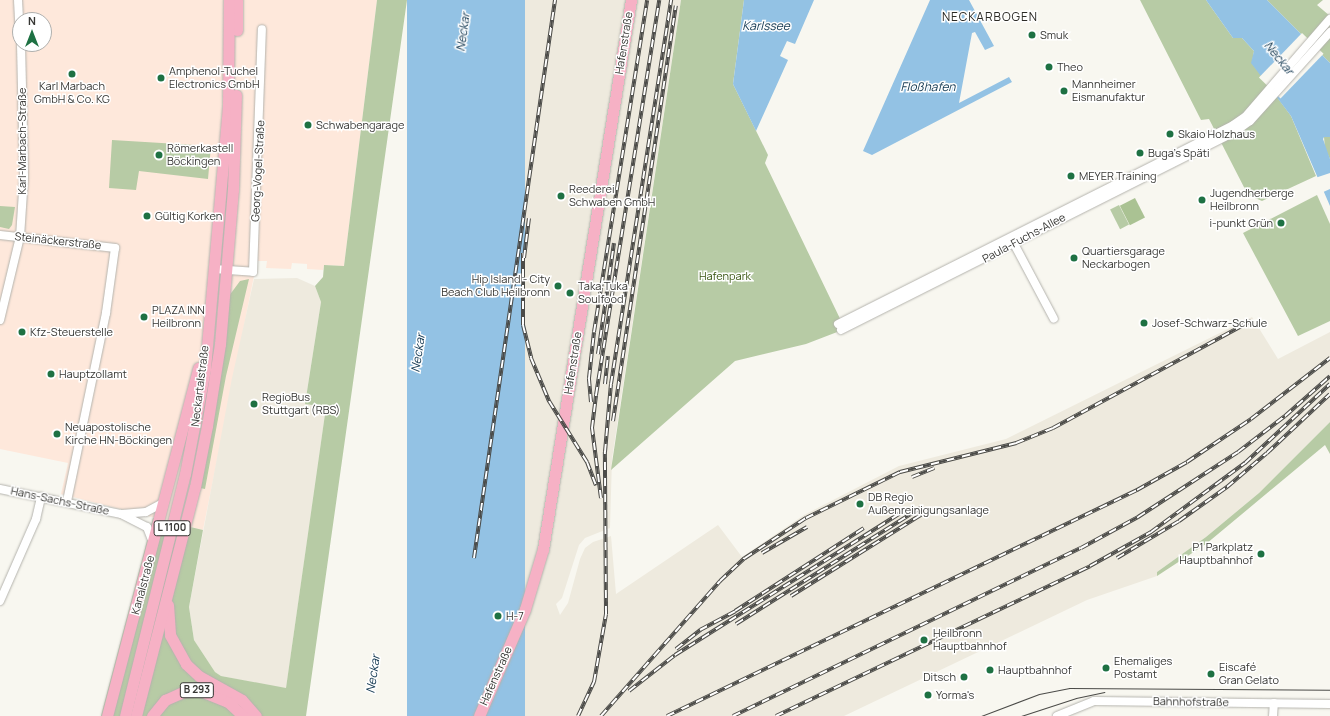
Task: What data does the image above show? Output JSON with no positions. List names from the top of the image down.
{
  "streets": {
    "main road": [
      "Hafenstraße",
      "Neckartalstraße",
      "L 1100",
      "Kanalstraße",
      "B 293"
    ],
    "street": [
      "Karl-Marbach-Straße",
      "Georg-Vogel-Straße",
      "Paula-Fuchs-Allee",
      "Steinäckerstraße",
      "Hans-Sachs-Straße",
      "Bahnhofstraße"
    ]
  },
  "crossings": [
    ["Karl-Marbach-Straße", "Steinäckerstraße"],
    ["Georg-Vogel-Straße", "Neckartalstraße"],
    ["Steinäckerstraße", "Hans-Sachs-Straße"],
    ["Neckartalstraße", "Kanalstraße"],
    ["Hans-Sachs-Straße", "Kanalstraße"]
  ],
  "districts": ["NECKARBOGEN"],
  "water": ["Karlssee", "Neckar", "Floßhafen"],
  "parks": ["Hafenpark"],
  "places": [
    "Smuk",
    "Theo",
    "Karl Marbach GmbH & Co. KG",
    "Amphenol-Tuchel Electronics GmbH",
    "Mannheimer Eismanufaktur",
    "Schwabengarage",
    "Skaio Holzhaus",
    "Buga's Späti",
    "Römerkastell Böckingen",
    "MEYER Training",
    "Reederei Schwaben GmbH",
    "Jugendherberge Heilbronn",
    "Gültig Korken",
    "i-punkt Grün",
    "Quartiersgarage Neckarbogen",
    "Hip Island - City Beach Club Heilbronn",
    "Taka Tuka Soulfood",
    "PLAZA INN Heilbronn",
    "Josef-Schwarz-Schule",
    "Kfz-Steuerstelle",
    "Hauptzollamt",
    "RegioBus Stuttgart (RBS)",
    "Neuapostolische Kirche HN-Böckingen",
    "DB Regio Außenreinigungsanlage",
    "P1 Parkplatz Hauptbahnhof",
    "H-7",
    "Heilbronn Hauptbahnhof",
    "Ehemaliges Postamt",
    "Hauptbahnhof",
    "Eiscafé Gran Gelato",
    "Ditsch",
    "Yorma's"
  ],
  "north": "top"
}
